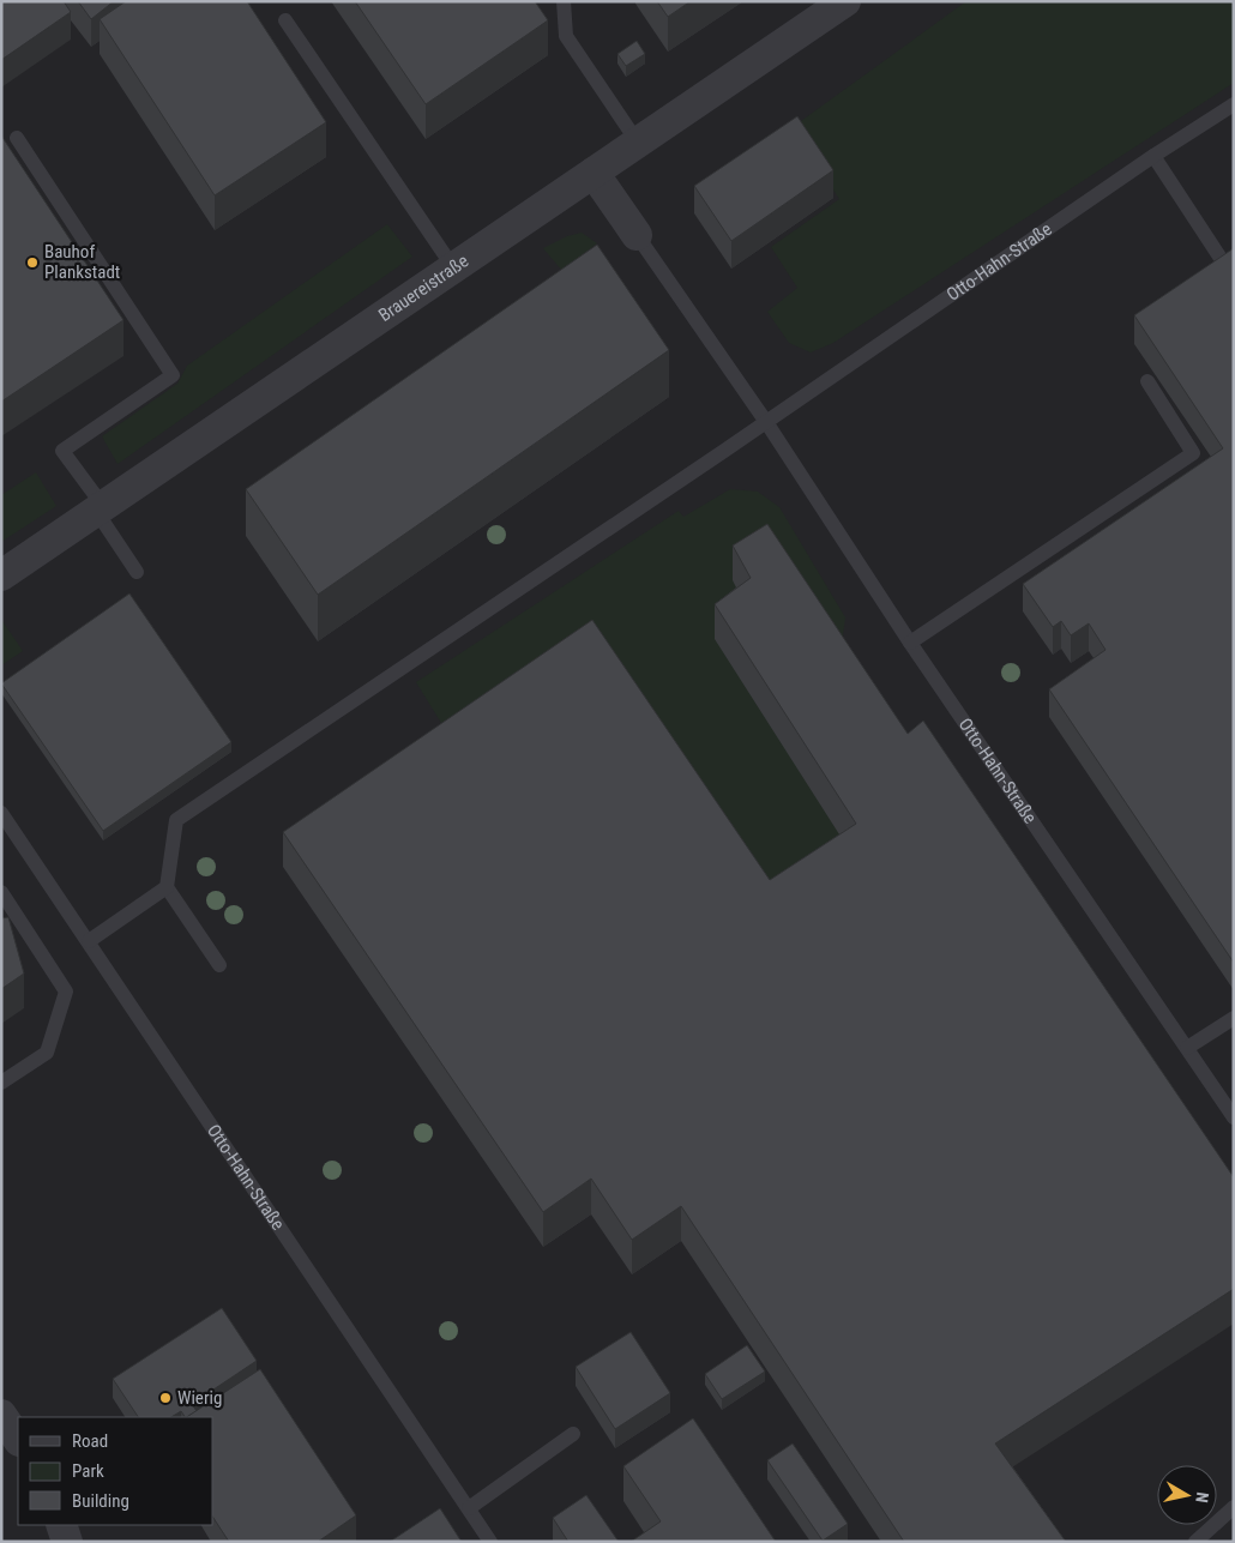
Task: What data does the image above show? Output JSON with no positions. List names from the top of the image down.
{
  "streets": {
    "street": ["Otto-Hahn-Straße", "Brauereistraße"]
  },
  "crossings": [
    ["Otto-Hahn-Straße", "Brauereistraße"]
  ],
  "places": ["Bauhof Plankstadt", "Wierig"],
  "legend": ["Road", "Park", "Building"],
  "north": "right"
}
